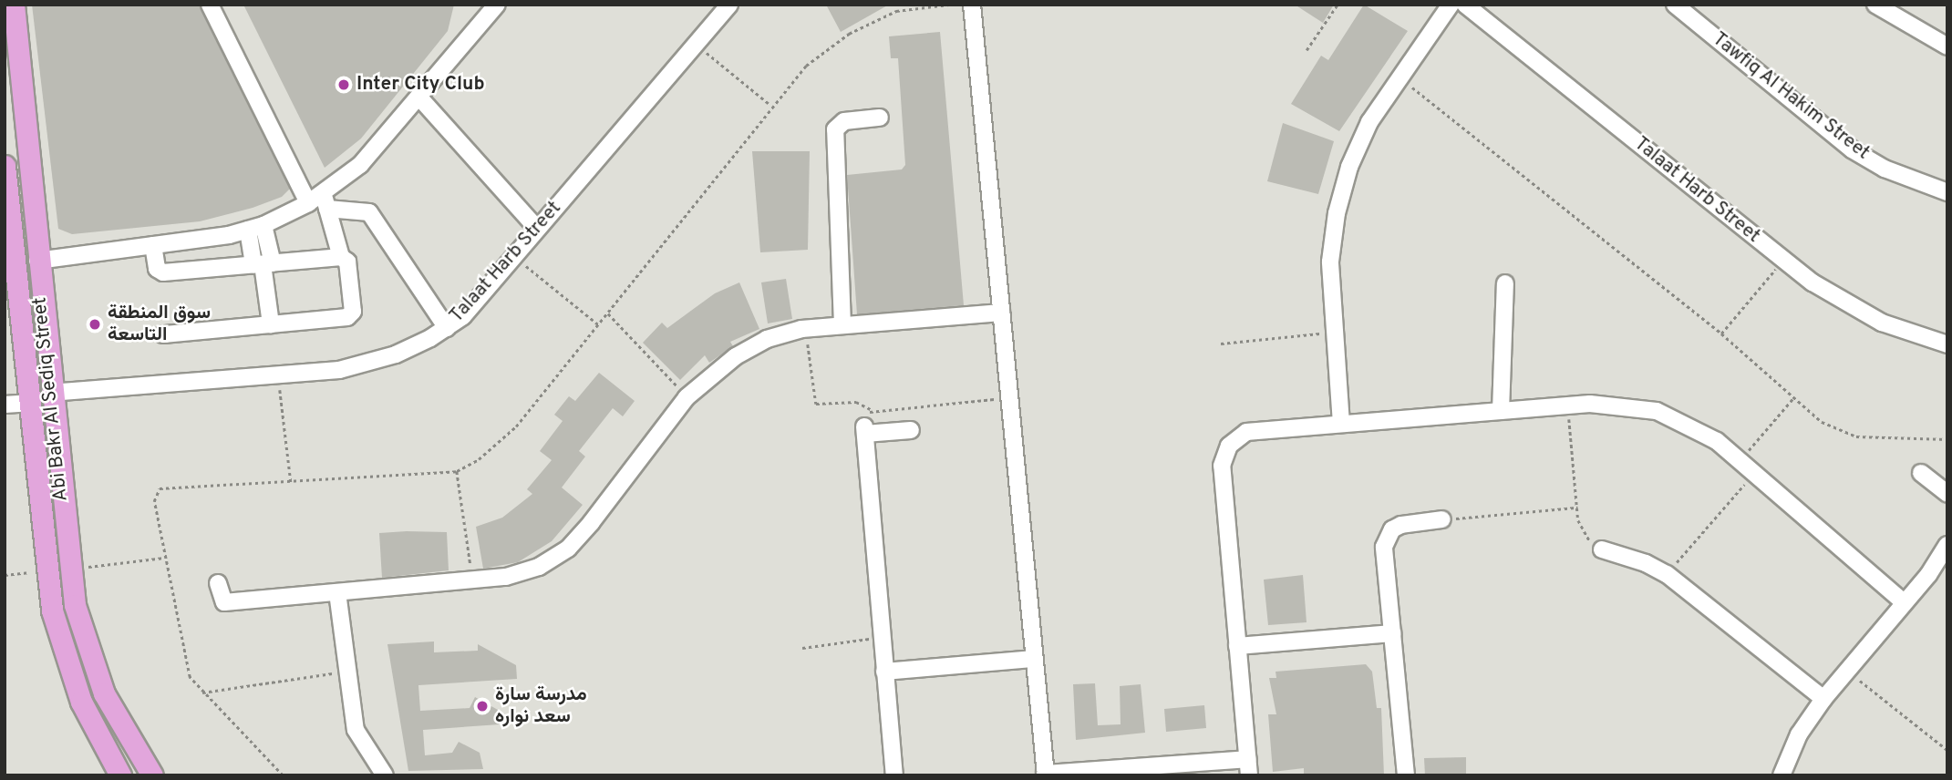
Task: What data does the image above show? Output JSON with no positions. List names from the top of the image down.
{
  "streets": {
    "main road": ["Abi Bakr Al Sediq Street"],
    "street": ["Tawfiq Al Hakim Street", "Talaat Harb Street"]
  },
  "crossings": [
    ["Talaat Harb Street", "Abi Bakr Al Sediq Street"]
  ],
  "places": ["Inter City Club", "سوق المنطقة التاسعة", "مدرسة سارة سعد نواره"]
}
